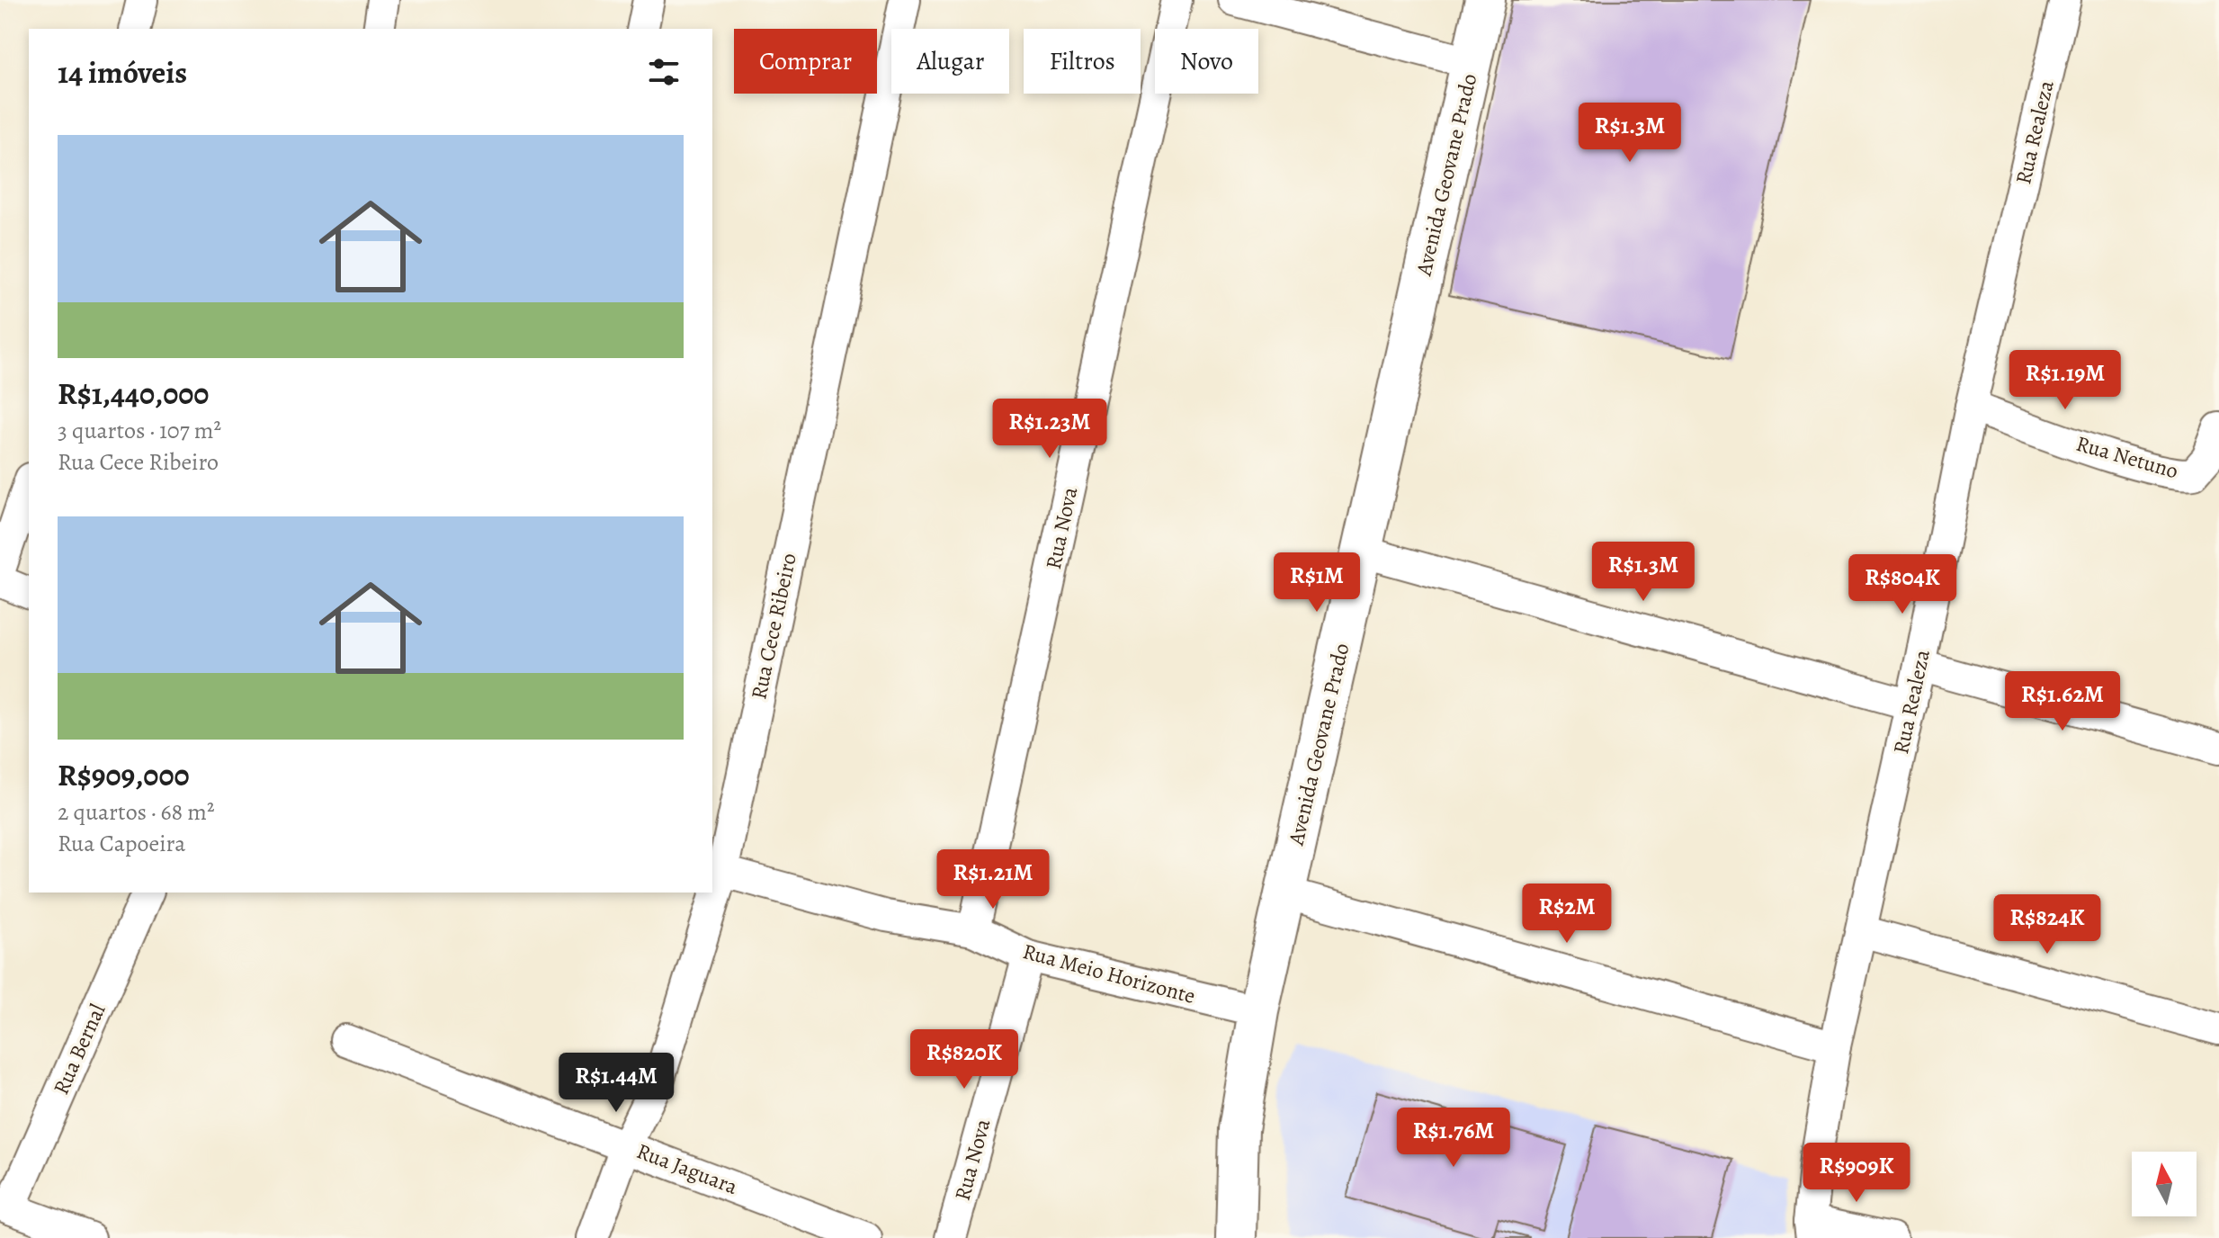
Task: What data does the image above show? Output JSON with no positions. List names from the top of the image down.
{
  "streets": {
    "street": [
      "Rua Realeza",
      "Avenida Geovane Prado",
      "Rua Netuno",
      "Rua Nova",
      "Rua Cece Ribeiro",
      "Rua Meio Horizonte",
      "Rua Bernal",
      "Rua Jaguara"
    ]
  },
  "crossings": [
    ["Rua Realeza", "Rua Netuno"],
    ["Avenida Geovane Prado", "Rua Meio Horizonte"],
    ["Rua Nova", "Rua Meio Horizonte"],
    ["Rua Cece Ribeiro", "Rua Meio Horizonte"],
    ["Rua Cece Ribeiro", "Rua Jaguara"]
  ],
  "north": "top",
  "page": {
    "chip": [
      "Comprar",
      "Alugar",
      "Filtros",
      "Novo"
    ],
    "heading": "14 imóveis",
    "price": [
      "R$1.3M",
      "R$1.19M",
      "R$1.23M",
      "R$1.3M",
      "R$1M",
      "R$804K",
      "R$1.62M",
      "R$1.21M",
      "R$2M",
      "R$824K",
      "R$820K",
      "R$1.44M",
      "R$1.76M",
      "R$909K"
    ],
    "list": [
      {
        "name": "R$1,440,000",
        "note": "3 quartos · 107 m² · Rua Cece Ribeiro"
      },
      {
        "name": "R$909,000",
        "note": "2 quartos · 68 m² · Rua Capoeira"
      }
    ]
  }
}
